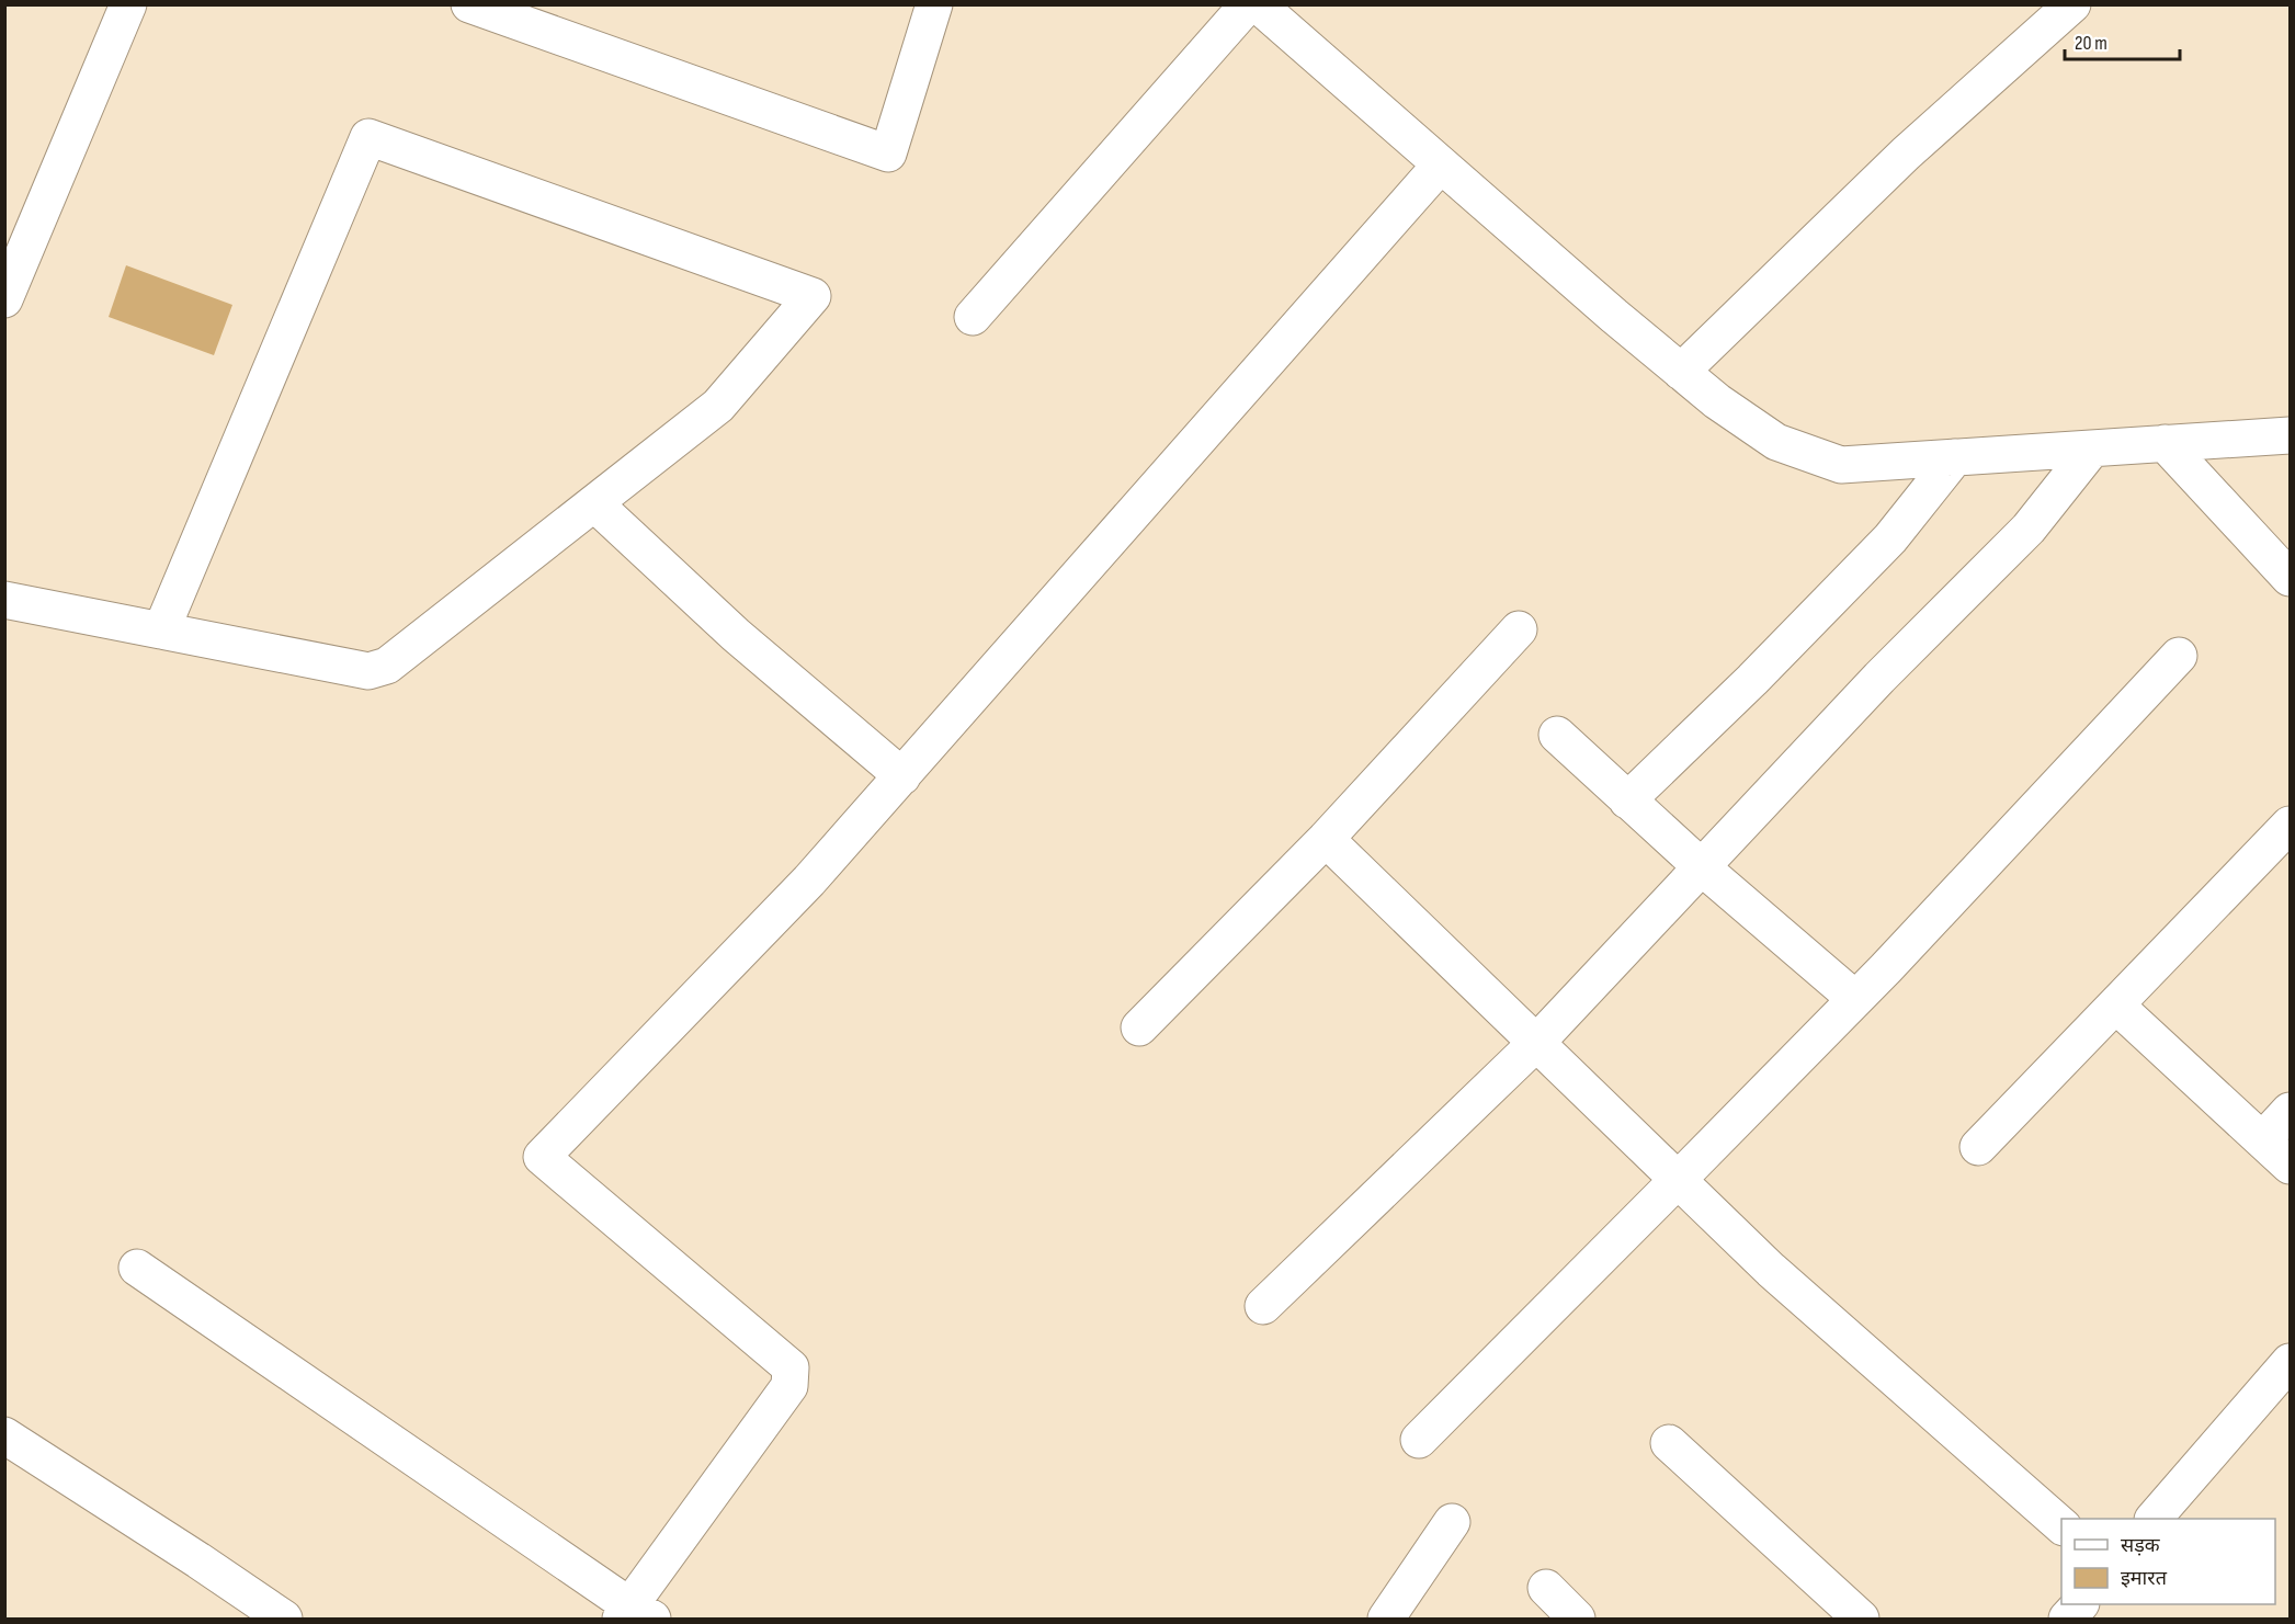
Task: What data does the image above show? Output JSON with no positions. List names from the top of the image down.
{
  "legend": ["सड़क", "इमारत"],
  "scale_bar": "20 m"
}
